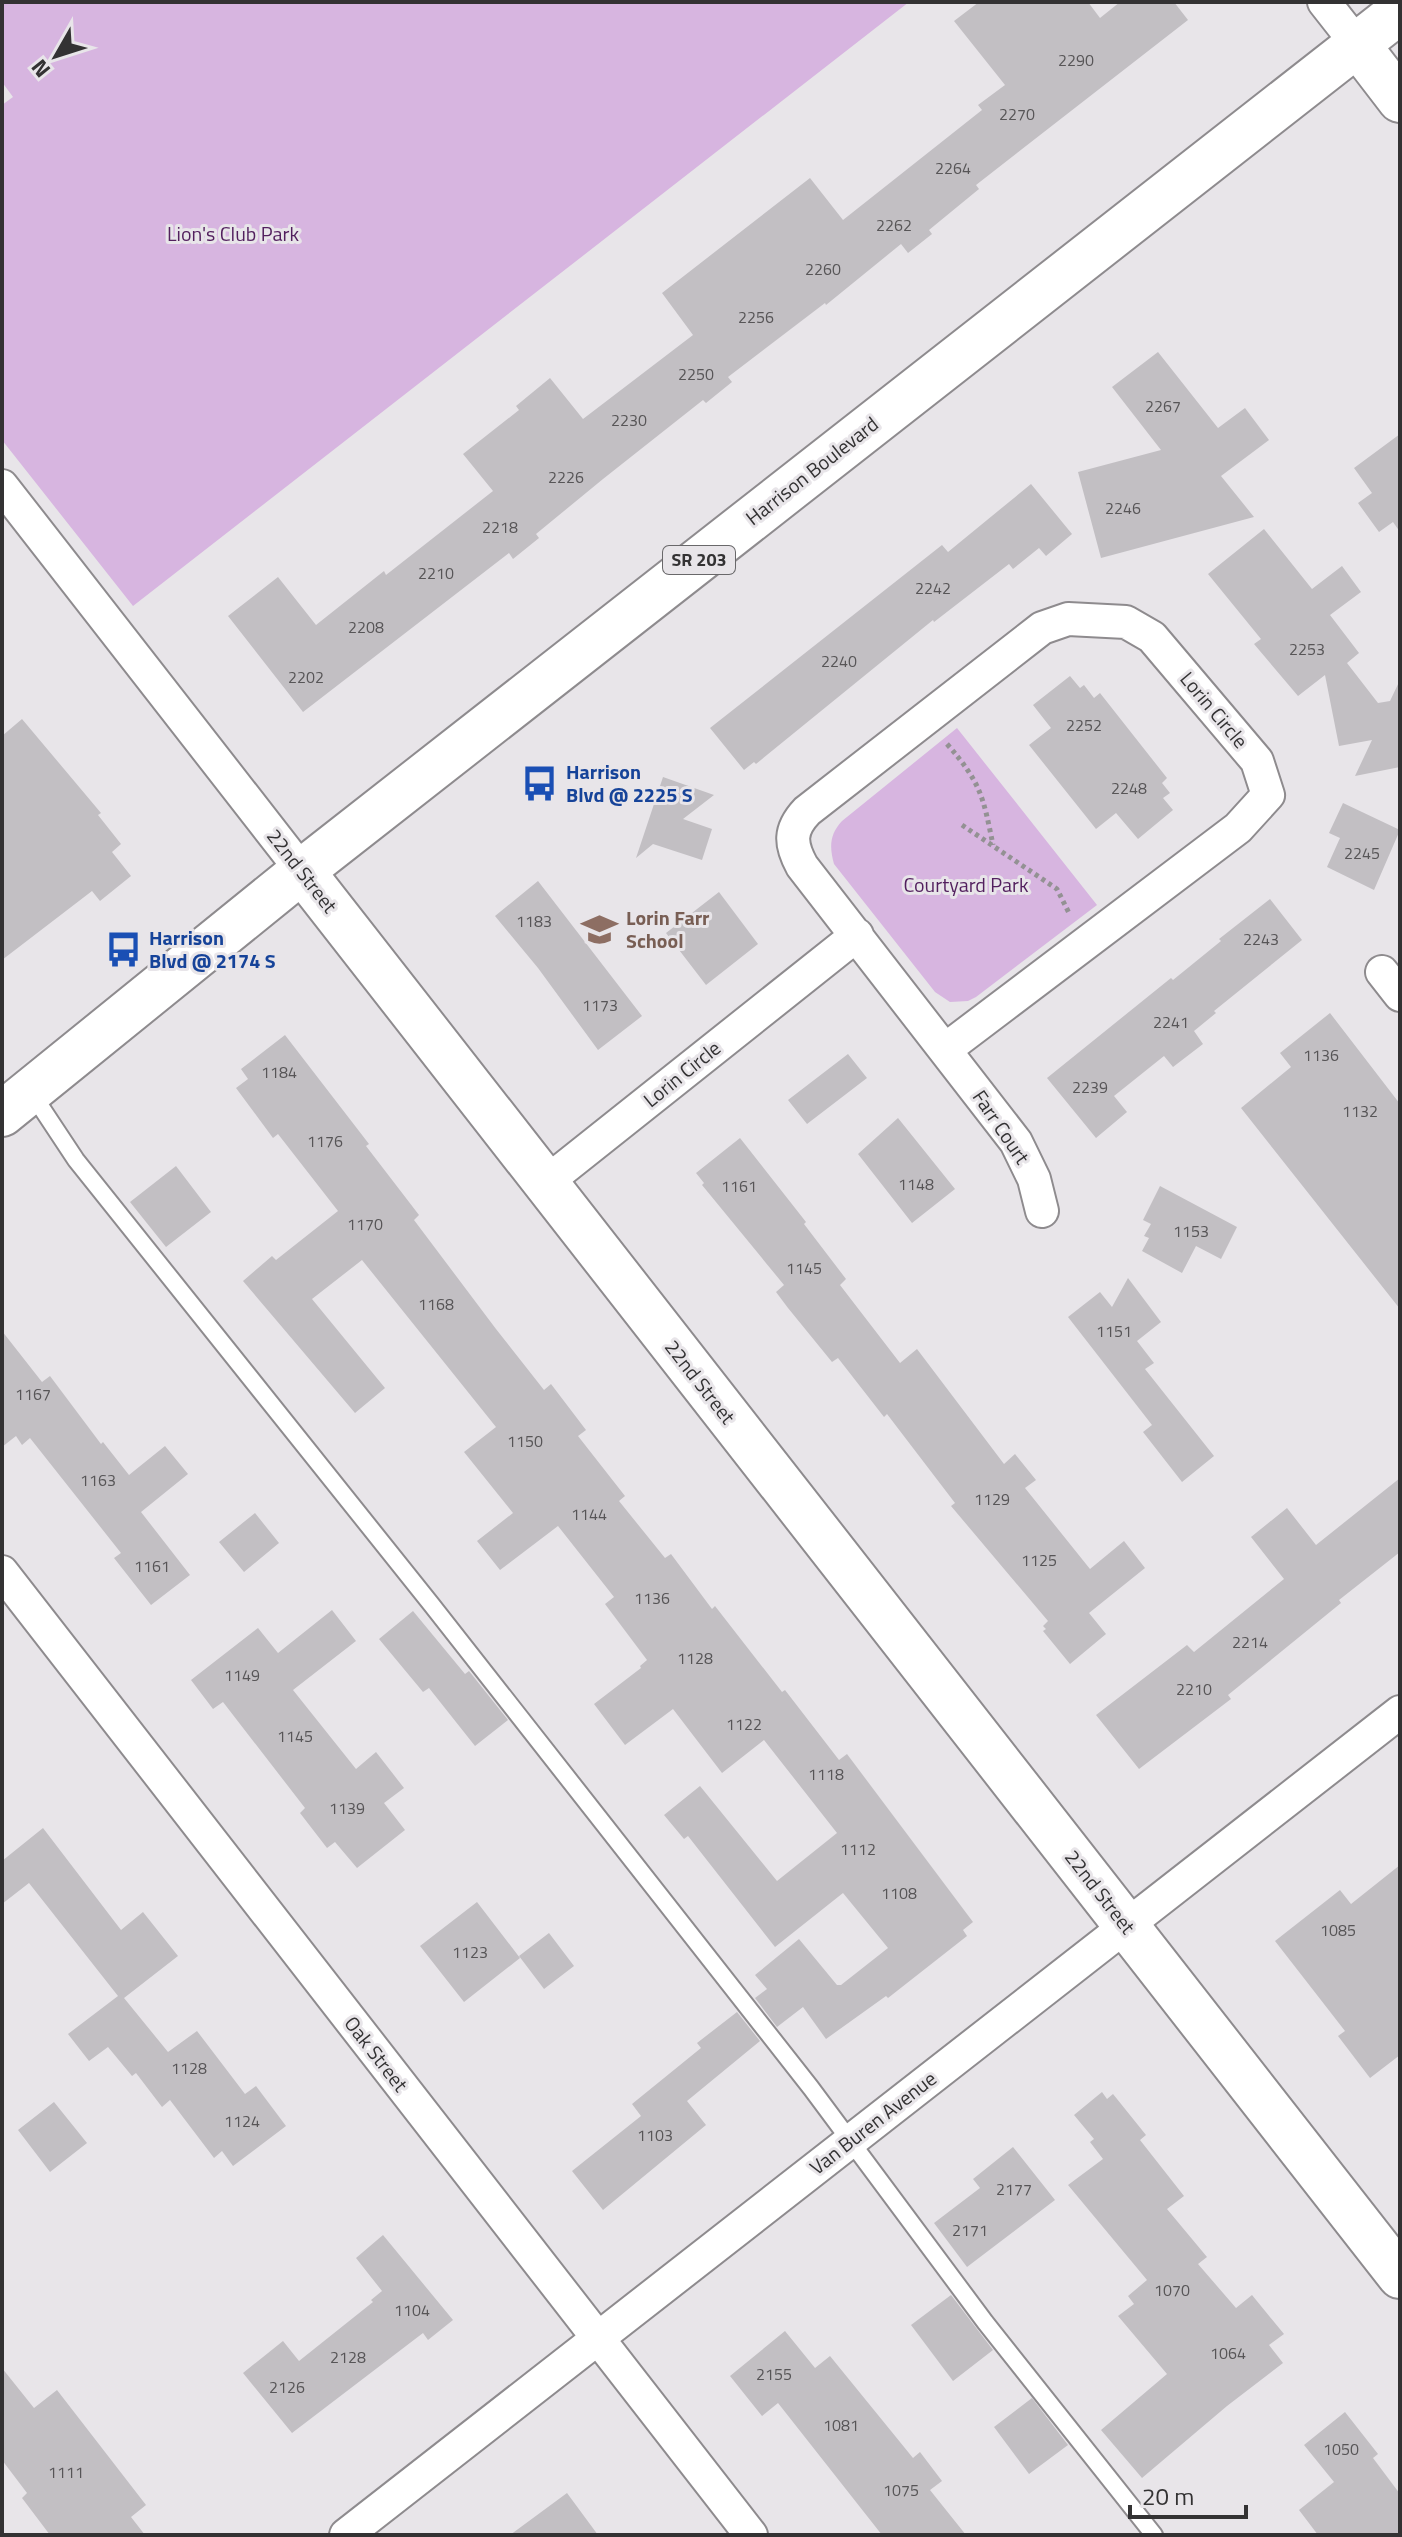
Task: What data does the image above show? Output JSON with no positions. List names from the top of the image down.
{
  "streets": {
    "street": [
      "Harrison Boulevard",
      "SR 203",
      "Lorin Circle",
      "22nd Street",
      "Farr Court",
      "Oak Street",
      "Van Buren Avenue"
    ]
  },
  "crossings": [
    ["Harrison Boulevard", "22nd Street"],
    ["Lorin Circle", "22nd Street"],
    ["Lorin Circle", "Farr Court"],
    ["22nd Street", "Van Buren Avenue"],
    ["Oak Street", "Van Buren Avenue"]
  ],
  "parks": ["Lion's Club Park", "Courtyard Park"],
  "places": {
    "bus stop": ["Harrison Blvd @ 2225 S", "Harrison Blvd @ 2174 S"],
    "school or university": ["Lorin Farr School"]
  },
  "house_numbers": [
    "2290",
    "2270",
    "2264",
    "2262",
    "2260",
    "2256",
    "2250",
    "2267",
    "2230",
    "2226",
    "2246",
    "2218",
    "2210",
    "2242",
    "2208",
    "2253",
    "2240",
    "2202",
    "2252",
    "2248",
    "2245",
    "1183",
    "2243",
    "1173",
    "2241",
    "1136",
    "1184",
    "2239",
    "1132",
    "1176",
    "1148",
    "1161",
    "1170",
    "1153",
    "1145",
    "1168",
    "1151",
    "1167",
    "1150",
    "1163",
    "1129",
    "1144",
    "1125",
    "1161",
    "1136",
    "2214",
    "1128",
    "1149",
    "2210",
    "1122",
    "1145",
    "1118",
    "1139",
    "1112",
    "1108",
    "1085",
    "1123",
    "1128",
    "1124",
    "1103",
    "2177",
    "2171",
    "1070",
    "1104",
    "1064",
    "2128",
    "2155",
    "2126",
    "1081",
    "1050",
    "1111",
    "1075"
  ],
  "scale_bar": "20 m",
  "north": "bottom left"
}
